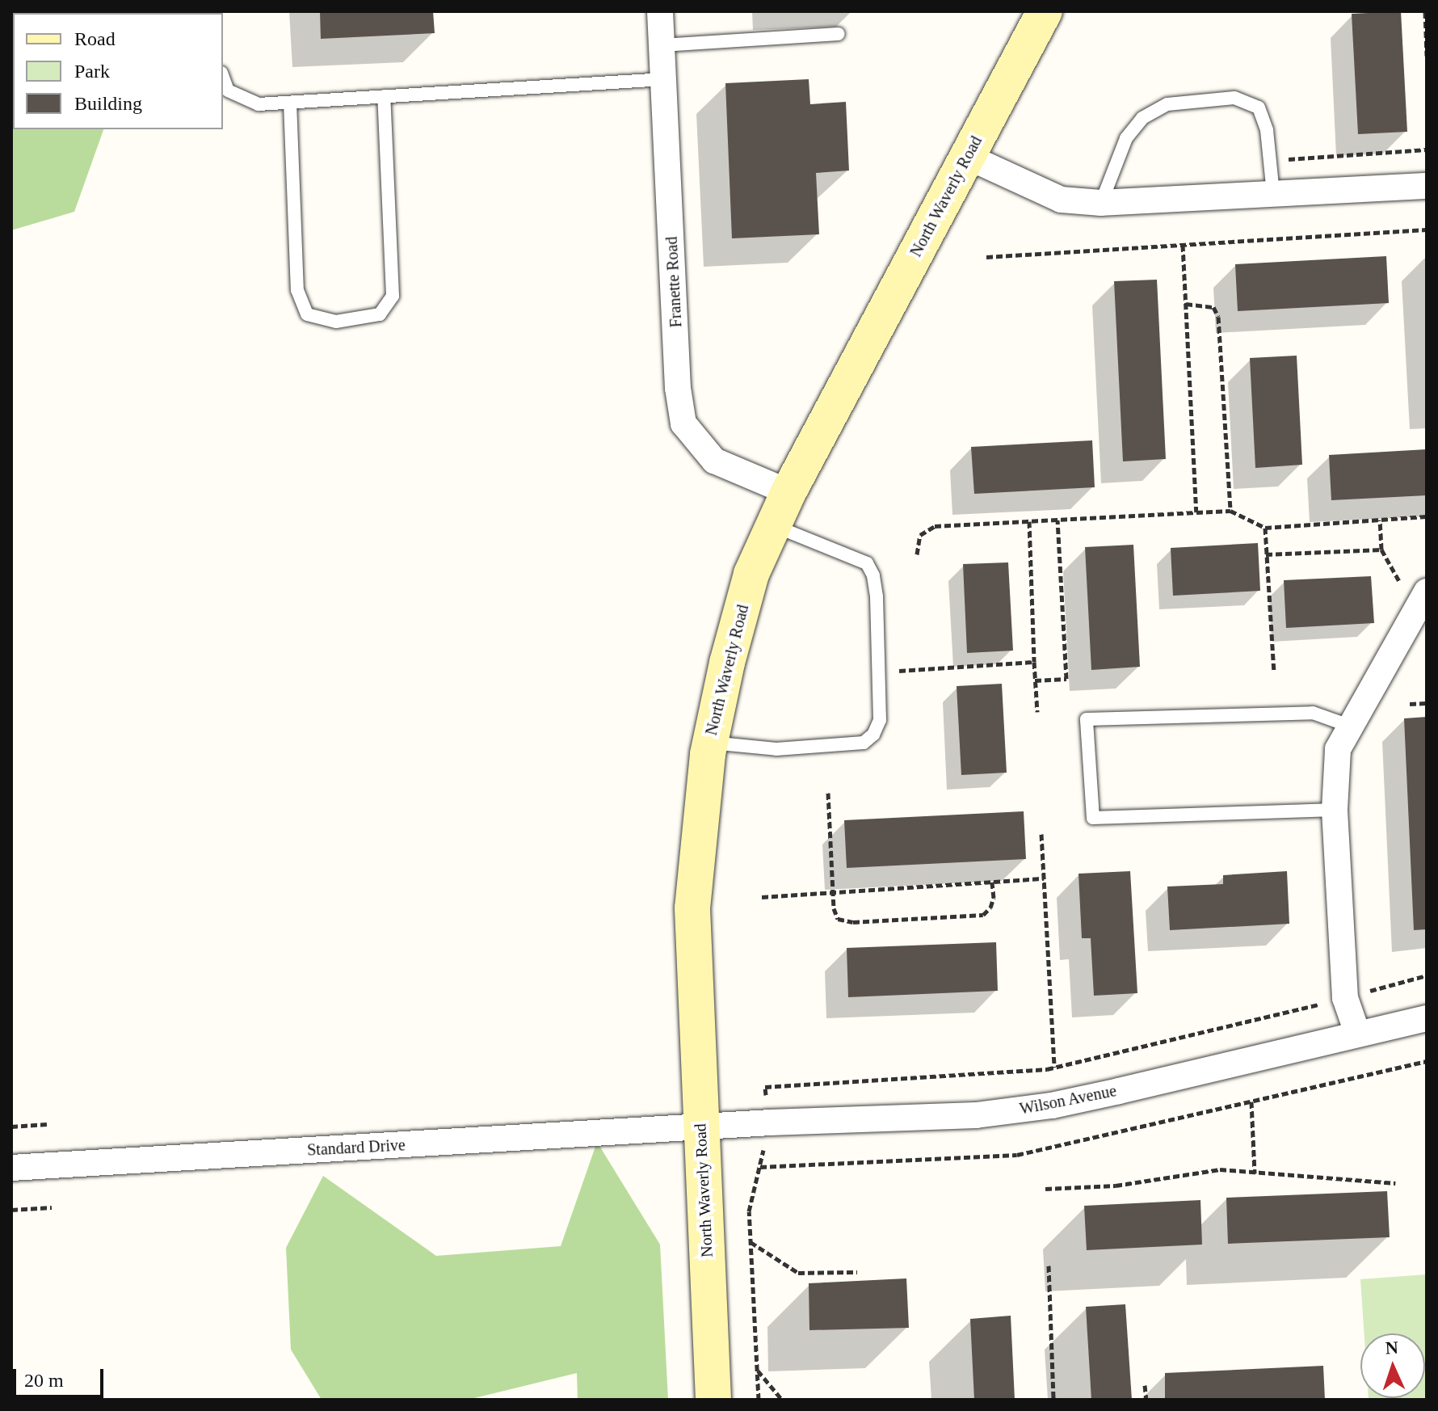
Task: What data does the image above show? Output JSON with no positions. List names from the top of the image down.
{
  "streets": {
    "main road": ["North Waverly Road"],
    "street": ["Franette Road", "Wilson Avenue", "Standard Drive"]
  },
  "crossings": [
    ["North Waverly Road", "Franette Road"],
    ["North Waverly Road", "Wilson Avenue"],
    ["North Waverly Road", "Standard Drive"],
    ["Wilson Avenue", "Standard Drive"]
  ],
  "legend": ["Road", "Park", "Building"],
  "scale_bar": "20 m",
  "north": "top"
}
